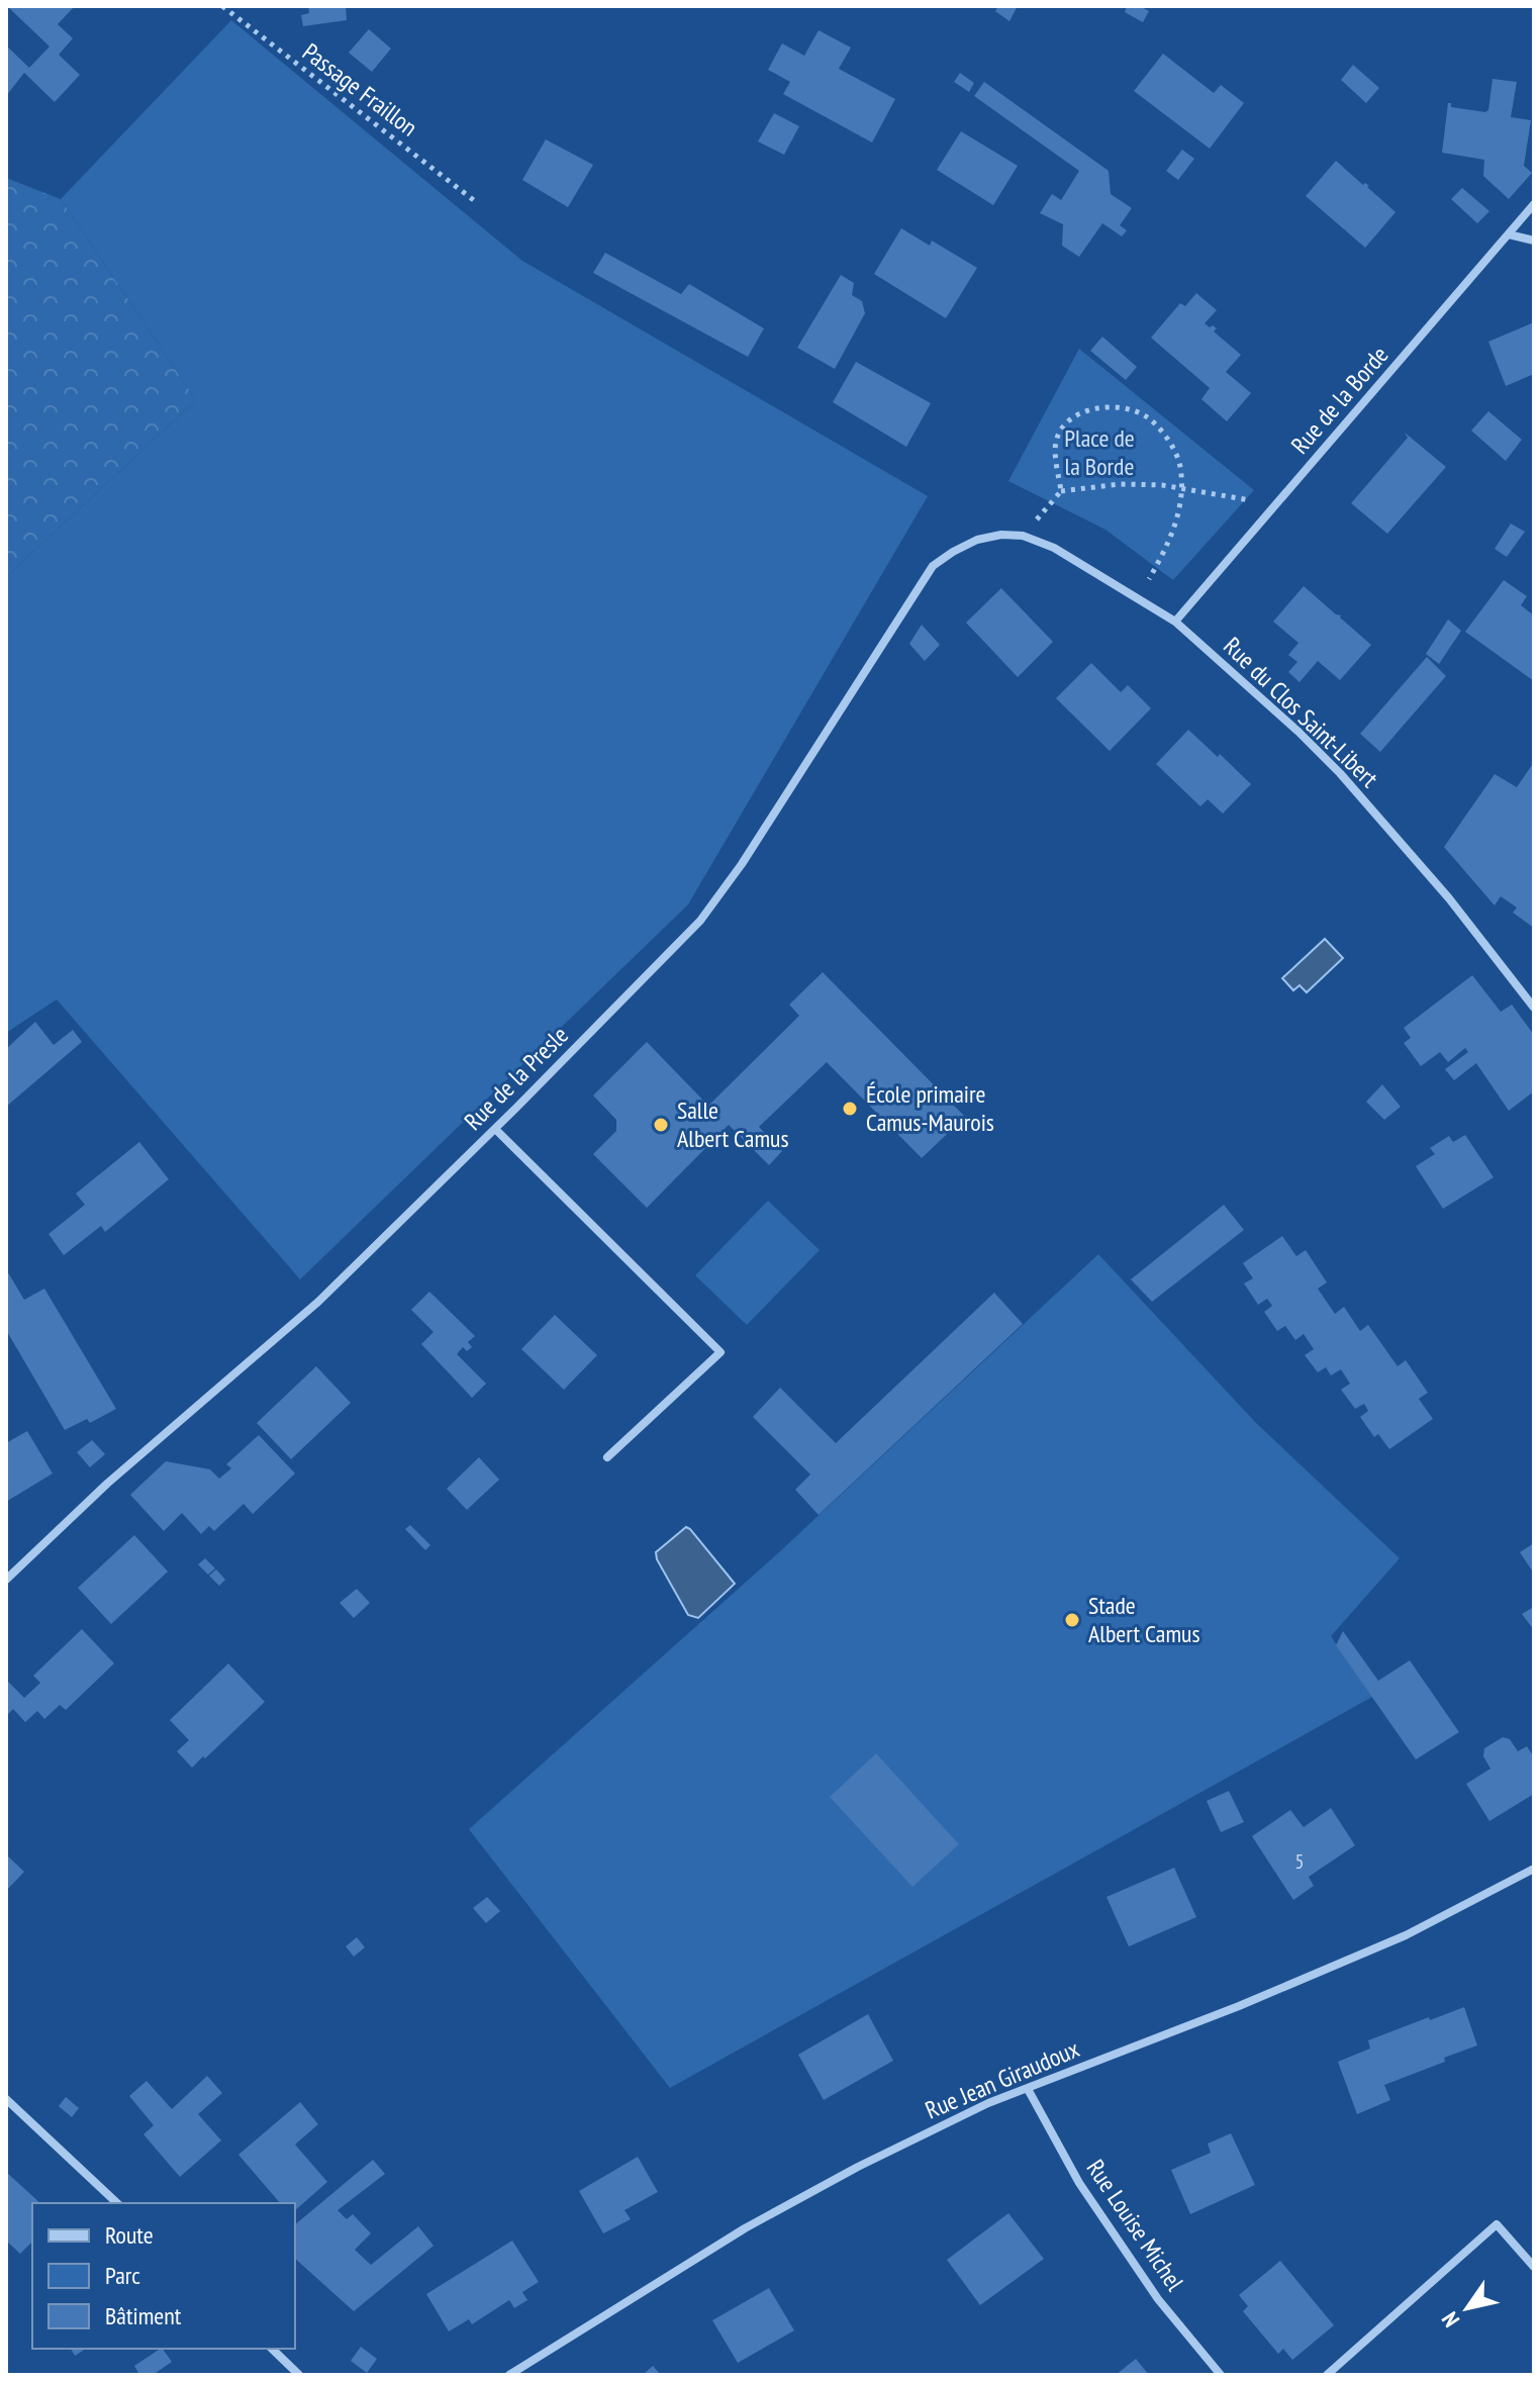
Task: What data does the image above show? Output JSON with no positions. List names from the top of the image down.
{
  "streets": {
    "street": [
      "Rue de la Borde",
      "Rue du Clos Saint-Libert",
      "Rue de la Presle",
      "Rue Jean Giraudoux",
      "Rue Louise Michel"
    ],
    "path": ["Passage Fraillon"]
  },
  "crossings": [
    ["Rue de la Borde", "Rue du Clos Saint-Libert"],
    ["Rue du Clos Saint-Libert", "Rue de la Presle"],
    ["Rue Jean Giraudoux", "Rue Louise Michel"]
  ],
  "parks": ["Place de la Borde"],
  "places": ["École primaire Camus-Maurois", "Salle Albert Camus", "Stade Albert Camus"],
  "house_numbers": ["5"],
  "legend": ["Route", "Parc", "Bâtiment"],
  "north": "bottom left"
}
